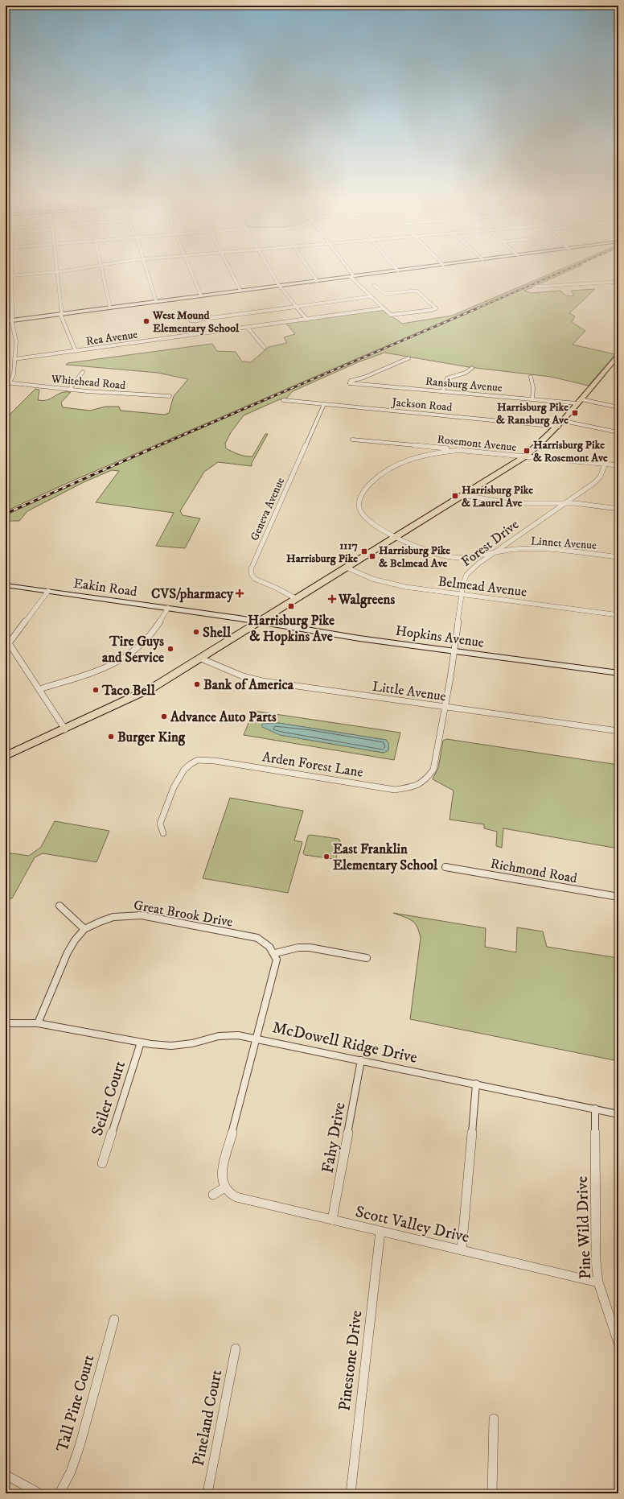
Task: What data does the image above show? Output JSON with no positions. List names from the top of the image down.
{
  "streets": {
    "street": [
      "Rea Avenue",
      "Whitehead Road",
      "Ransburg Avenue",
      "Jackson Road",
      "Rosemont Avenue",
      "Geneva Avenue",
      "Forest Drive",
      "Linnet Avenue",
      "Belmead Avenue",
      "Eakin Road",
      "Hopkins Avenue",
      "Little Avenue",
      "Arden Forest Lane",
      "Richmond Road",
      "Great Brook Drive",
      "McDowell Ridge Drive",
      "Seiler Court",
      "Fahy Drive",
      "Scott Valley Drive",
      "Pine Wild Drive",
      "Pinestone Drive",
      "Tall Pine Court",
      "Pineland Court"
    ]
  },
  "crossings": [
    ["Jackson Road", "Geneva Avenue"],
    ["Rosemont Avenue", "Forest Drive"],
    ["Rosemont Avenue", "Linnet Avenue"],
    ["Forest Drive", "Linnet Avenue"],
    ["Forest Drive", "Belmead Avenue"],
    ["Forest Drive", "Hopkins Avenue"],
    ["Forest Drive", "Little Avenue"],
    ["Forest Drive", "Arden Forest Lane"],
    ["Eakin Road", "Hopkins Avenue"],
    ["McDowell Ridge Drive", "Seiler Court"],
    ["McDowell Ridge Drive", "Fahy Drive"],
    ["McDowell Ridge Drive", "Pine Wild Drive"],
    ["Fahy Drive", "Scott Valley Drive"],
    ["Scott Valley Drive", "Pine Wild Drive"],
    ["Scott Valley Drive", "Pinestone Drive"]
  ],
  "places": {
    "other": [
      "West Mound Elementary School",
      "Shell",
      "Tire Guys and Service",
      "Bank of America",
      "Taco Bell",
      "Advance Auto Parts",
      "Burger King",
      "East Franklin Elementary School"
    ],
    "transit": [
      "Harrisburg Pike & Ransburg Ave",
      "Harrisburg Pike & Rosemont Ave",
      "Harrisburg Pike & Laurel Ave",
      "1117 Harrisburg Pike",
      "Harrisburg Pike & Belmead Ave",
      "Harrisburg Pike & Hopkins Ave"
    ],
    "health": ["CVS/pharmacy", "Walgreens"]
  }
}
